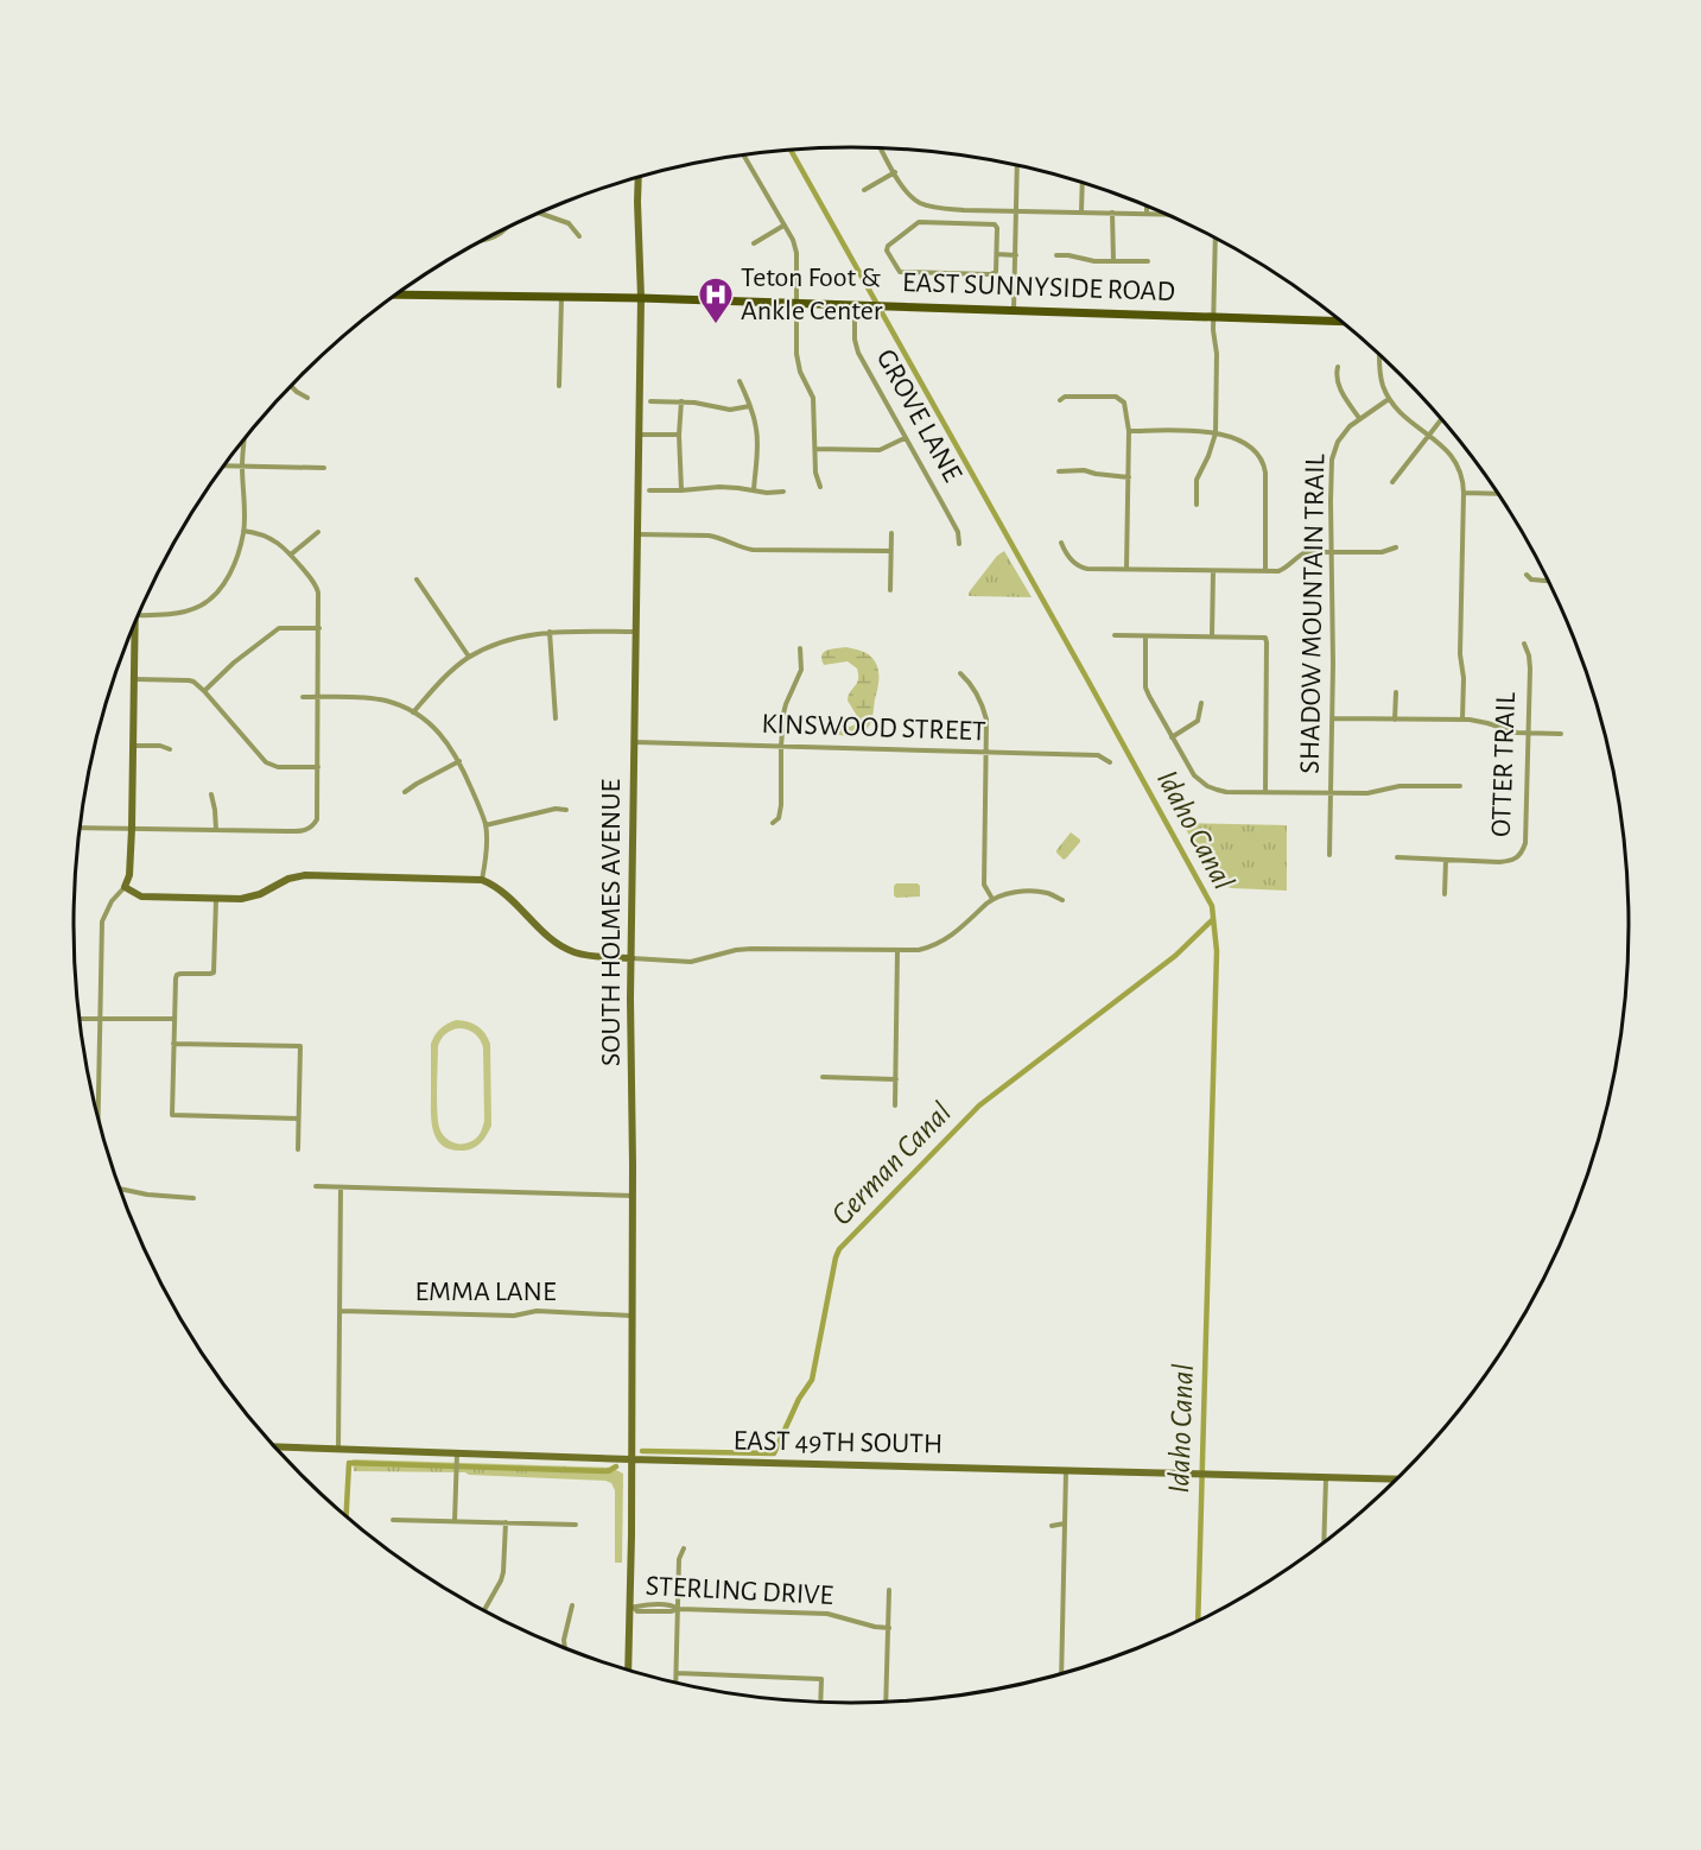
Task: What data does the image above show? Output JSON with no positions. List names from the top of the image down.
{
  "streets": {
    "main road": ["EAST SUNNYSIDE ROAD"],
    "street": [
      "GROVE LANE",
      "SHADOW MOUNTAIN TRAIL",
      "KINSWOOD STREET",
      "OTTER TRAIL",
      "SOUTH HOLMES AVENUE",
      "EMMA LANE",
      "EAST 49TH SOUTH",
      "STERLING DRIVE"
    ]
  },
  "crossings": [
    ["EAST SUNNYSIDE ROAD", "GROVE LANE"],
    ["EAST SUNNYSIDE ROAD", "SOUTH HOLMES AVENUE"],
    ["KINSWOOD STREET", "SOUTH HOLMES AVENUE"],
    ["SOUTH HOLMES AVENUE", "EMMA LANE"],
    ["SOUTH HOLMES AVENUE", "EAST 49TH SOUTH"],
    ["SOUTH HOLMES AVENUE", "STERLING DRIVE"]
  ],
  "water": ["Idaho Canal", "German Canal"],
  "places": {
    "hospital": ["Teton Foot & Ankle Center"]
  }
}
